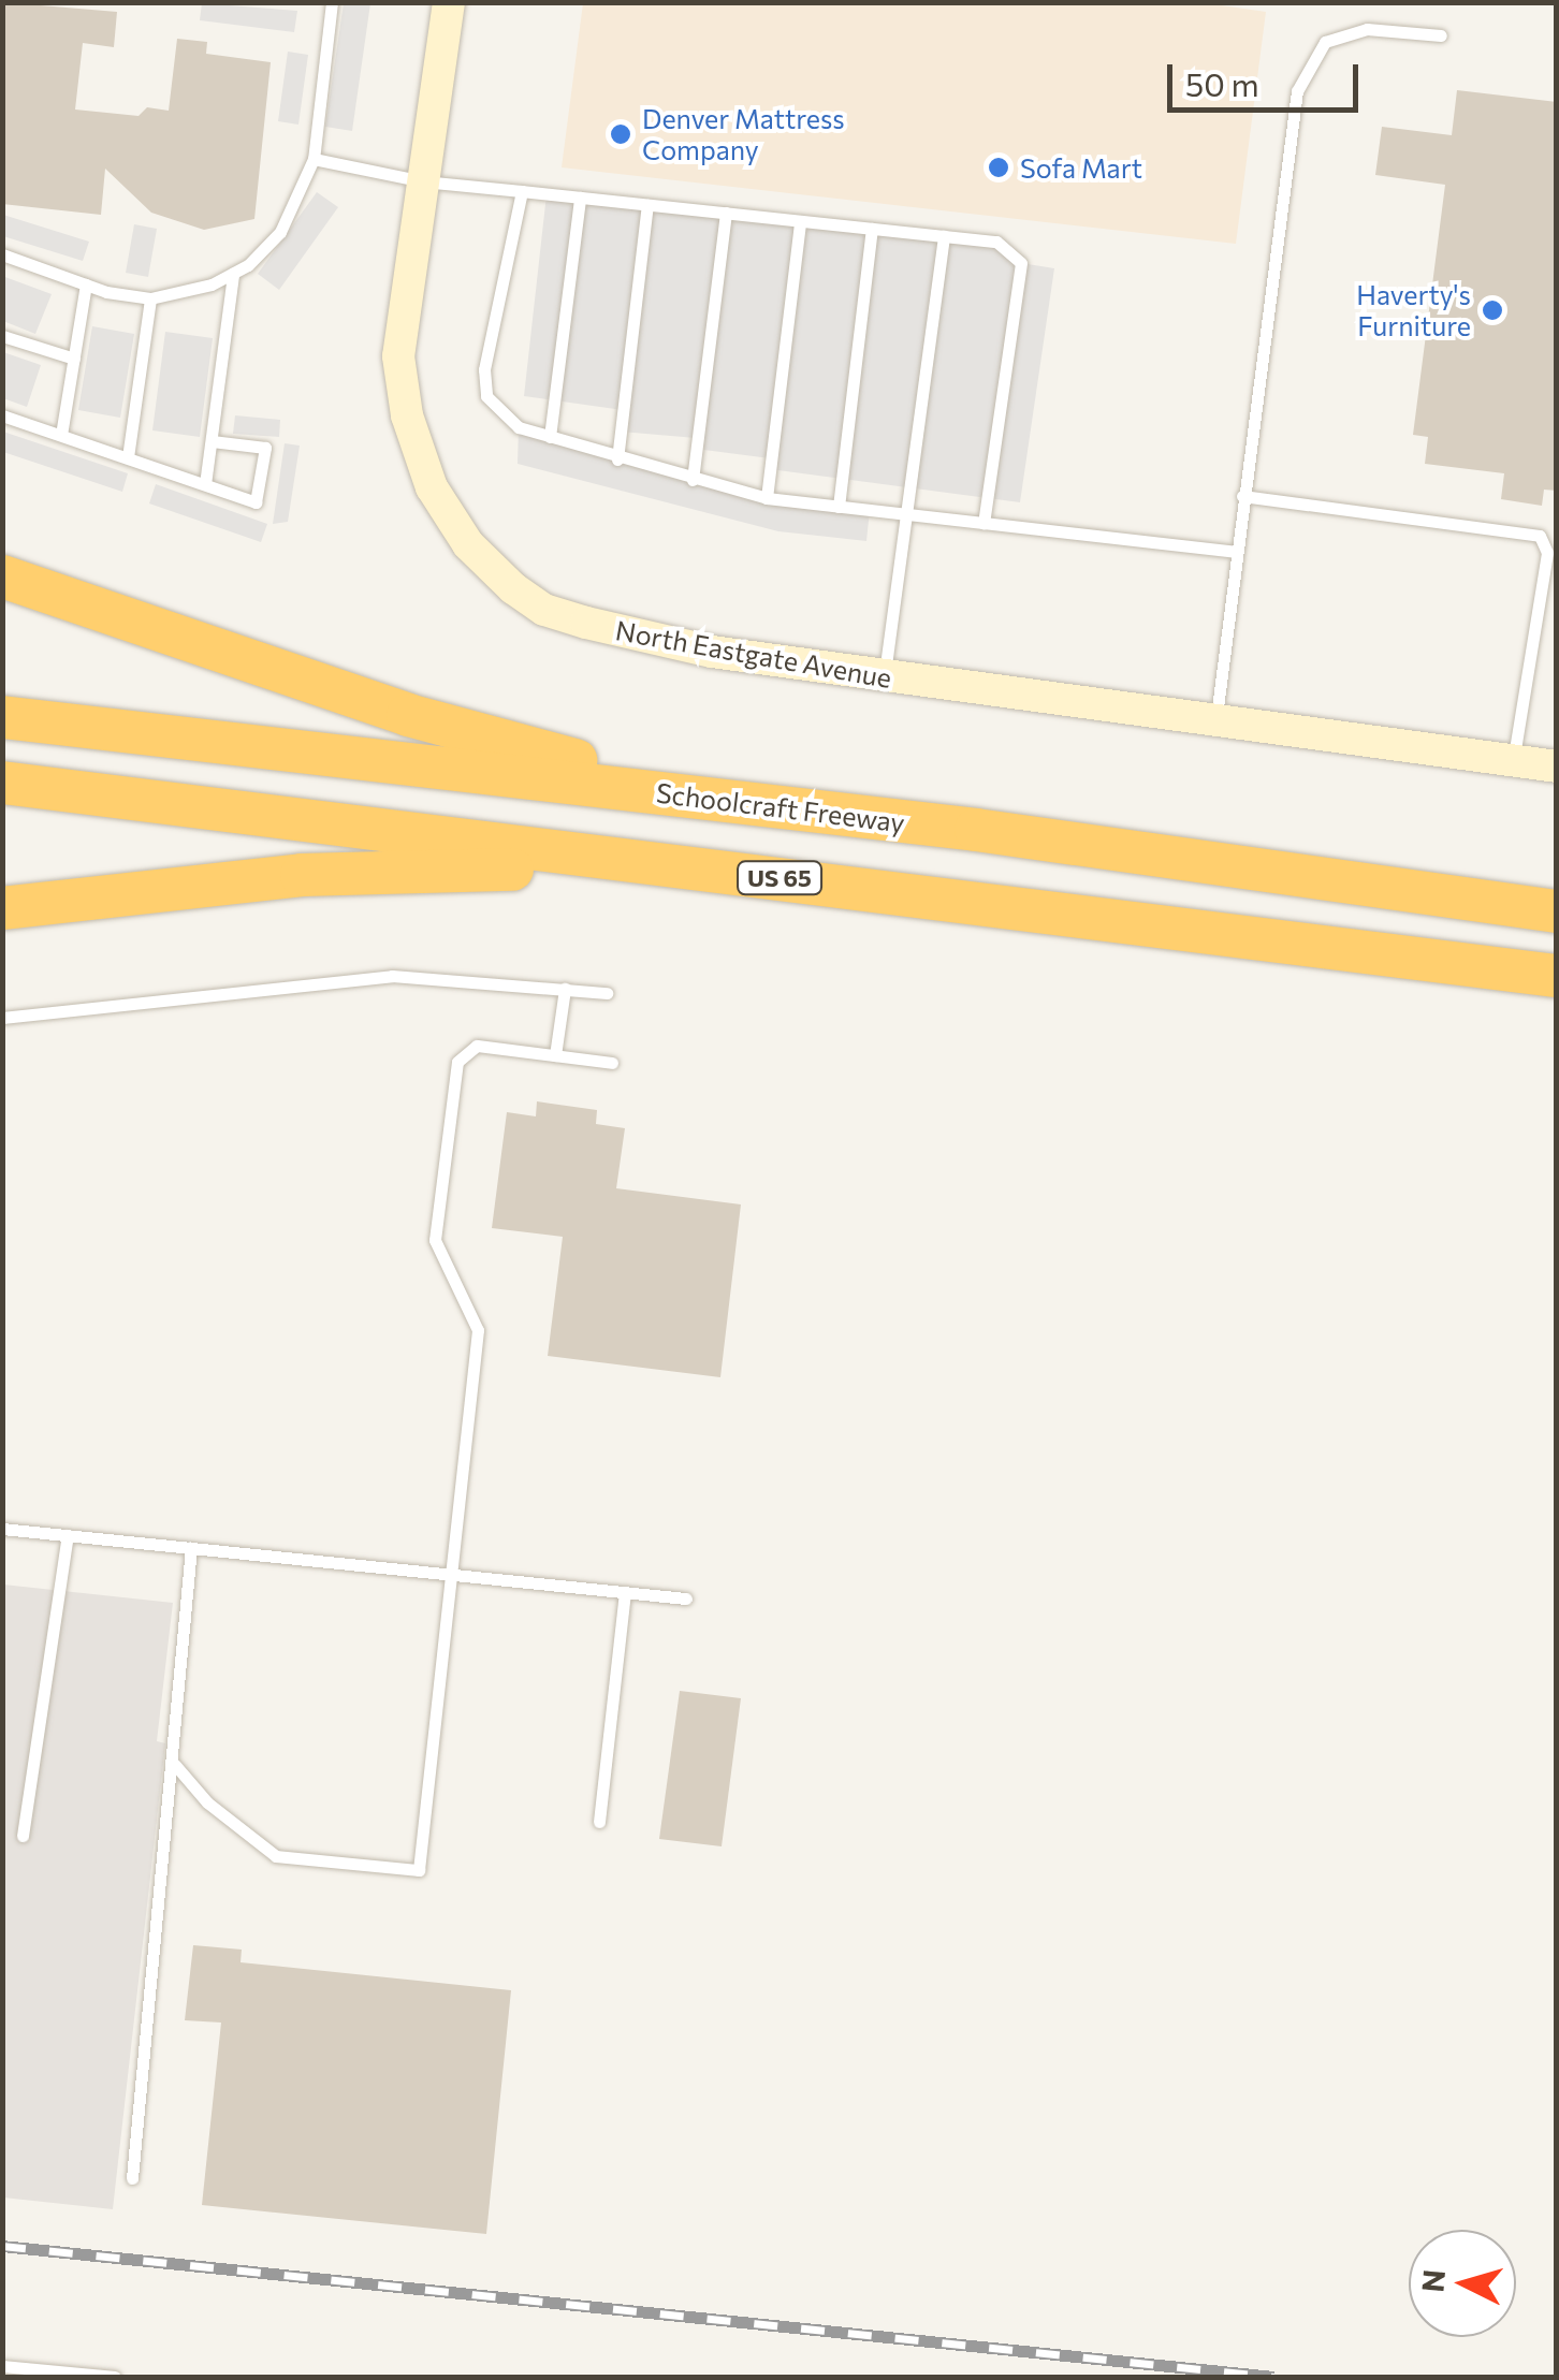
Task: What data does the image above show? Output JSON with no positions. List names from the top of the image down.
{
  "streets": {
    "highway": ["Schoolcraft Freeway", "US 65"],
    "street": ["North Eastgate Avenue"]
  },
  "places": ["Denver Mattress Company", "Sofa Mart", "Haverty's Furniture"],
  "scale_bar": "50 m",
  "north": "left"
}
